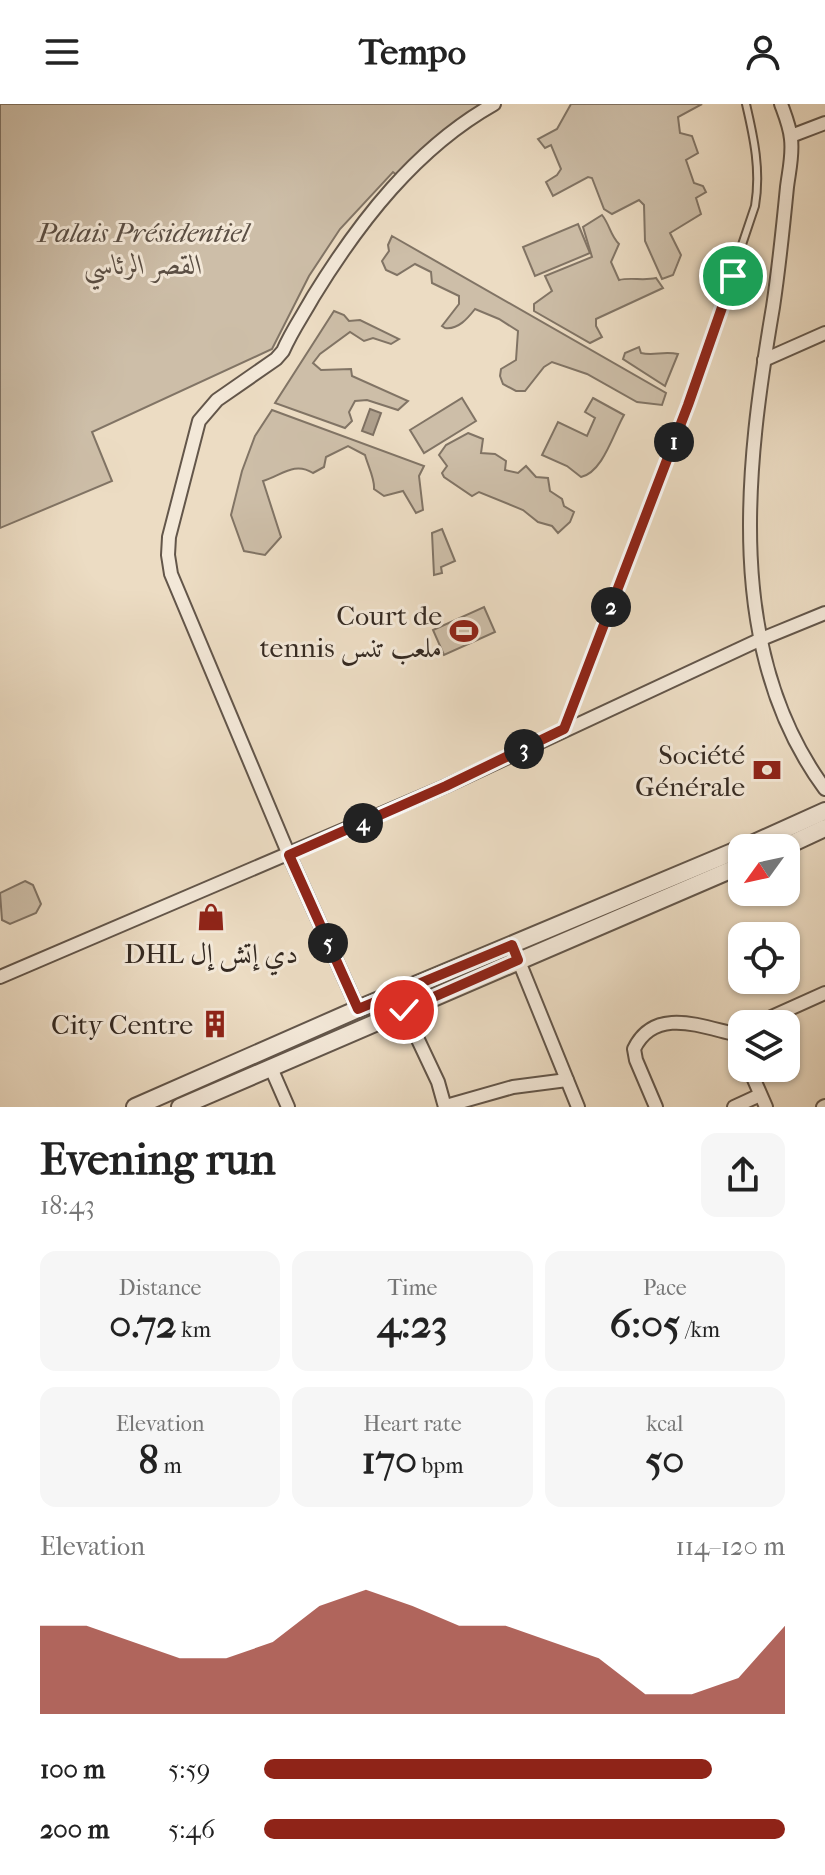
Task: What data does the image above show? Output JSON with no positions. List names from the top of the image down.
{
  "parks": ["Palais Présidentiel القصر الرئاسي"],
  "places": {
    "sports": ["Court de tennis ملعب تنس"],
    "bank": ["Société Générale"],
    "shop": ["DHL دي إتش إل"],
    "building": ["City Centre"]
  },
  "north": "bottom left",
  "page": {
    "header": "Tempo",
    "pins": [
      "1",
      "2",
      "3",
      "4",
      "5"
    ],
    "heading": ["Evening run", "18:43"],
    "stats": [
      ["Distance", "0.72 km"],
      ["Time", "4:23"],
      ["Pace", "6:05 /km"],
      ["Elevation", "8 m"],
      ["Heart rate", "170 bpm"],
      ["kcal", "50"]
    ],
    "chart": ["Elevation", "114–120 m"],
    "list": [
      {
        "name": "100 m",
        "note": "5:59"
      },
      {
        "name": "200 m",
        "note": "5:46"
      }
    ]
  }
}
